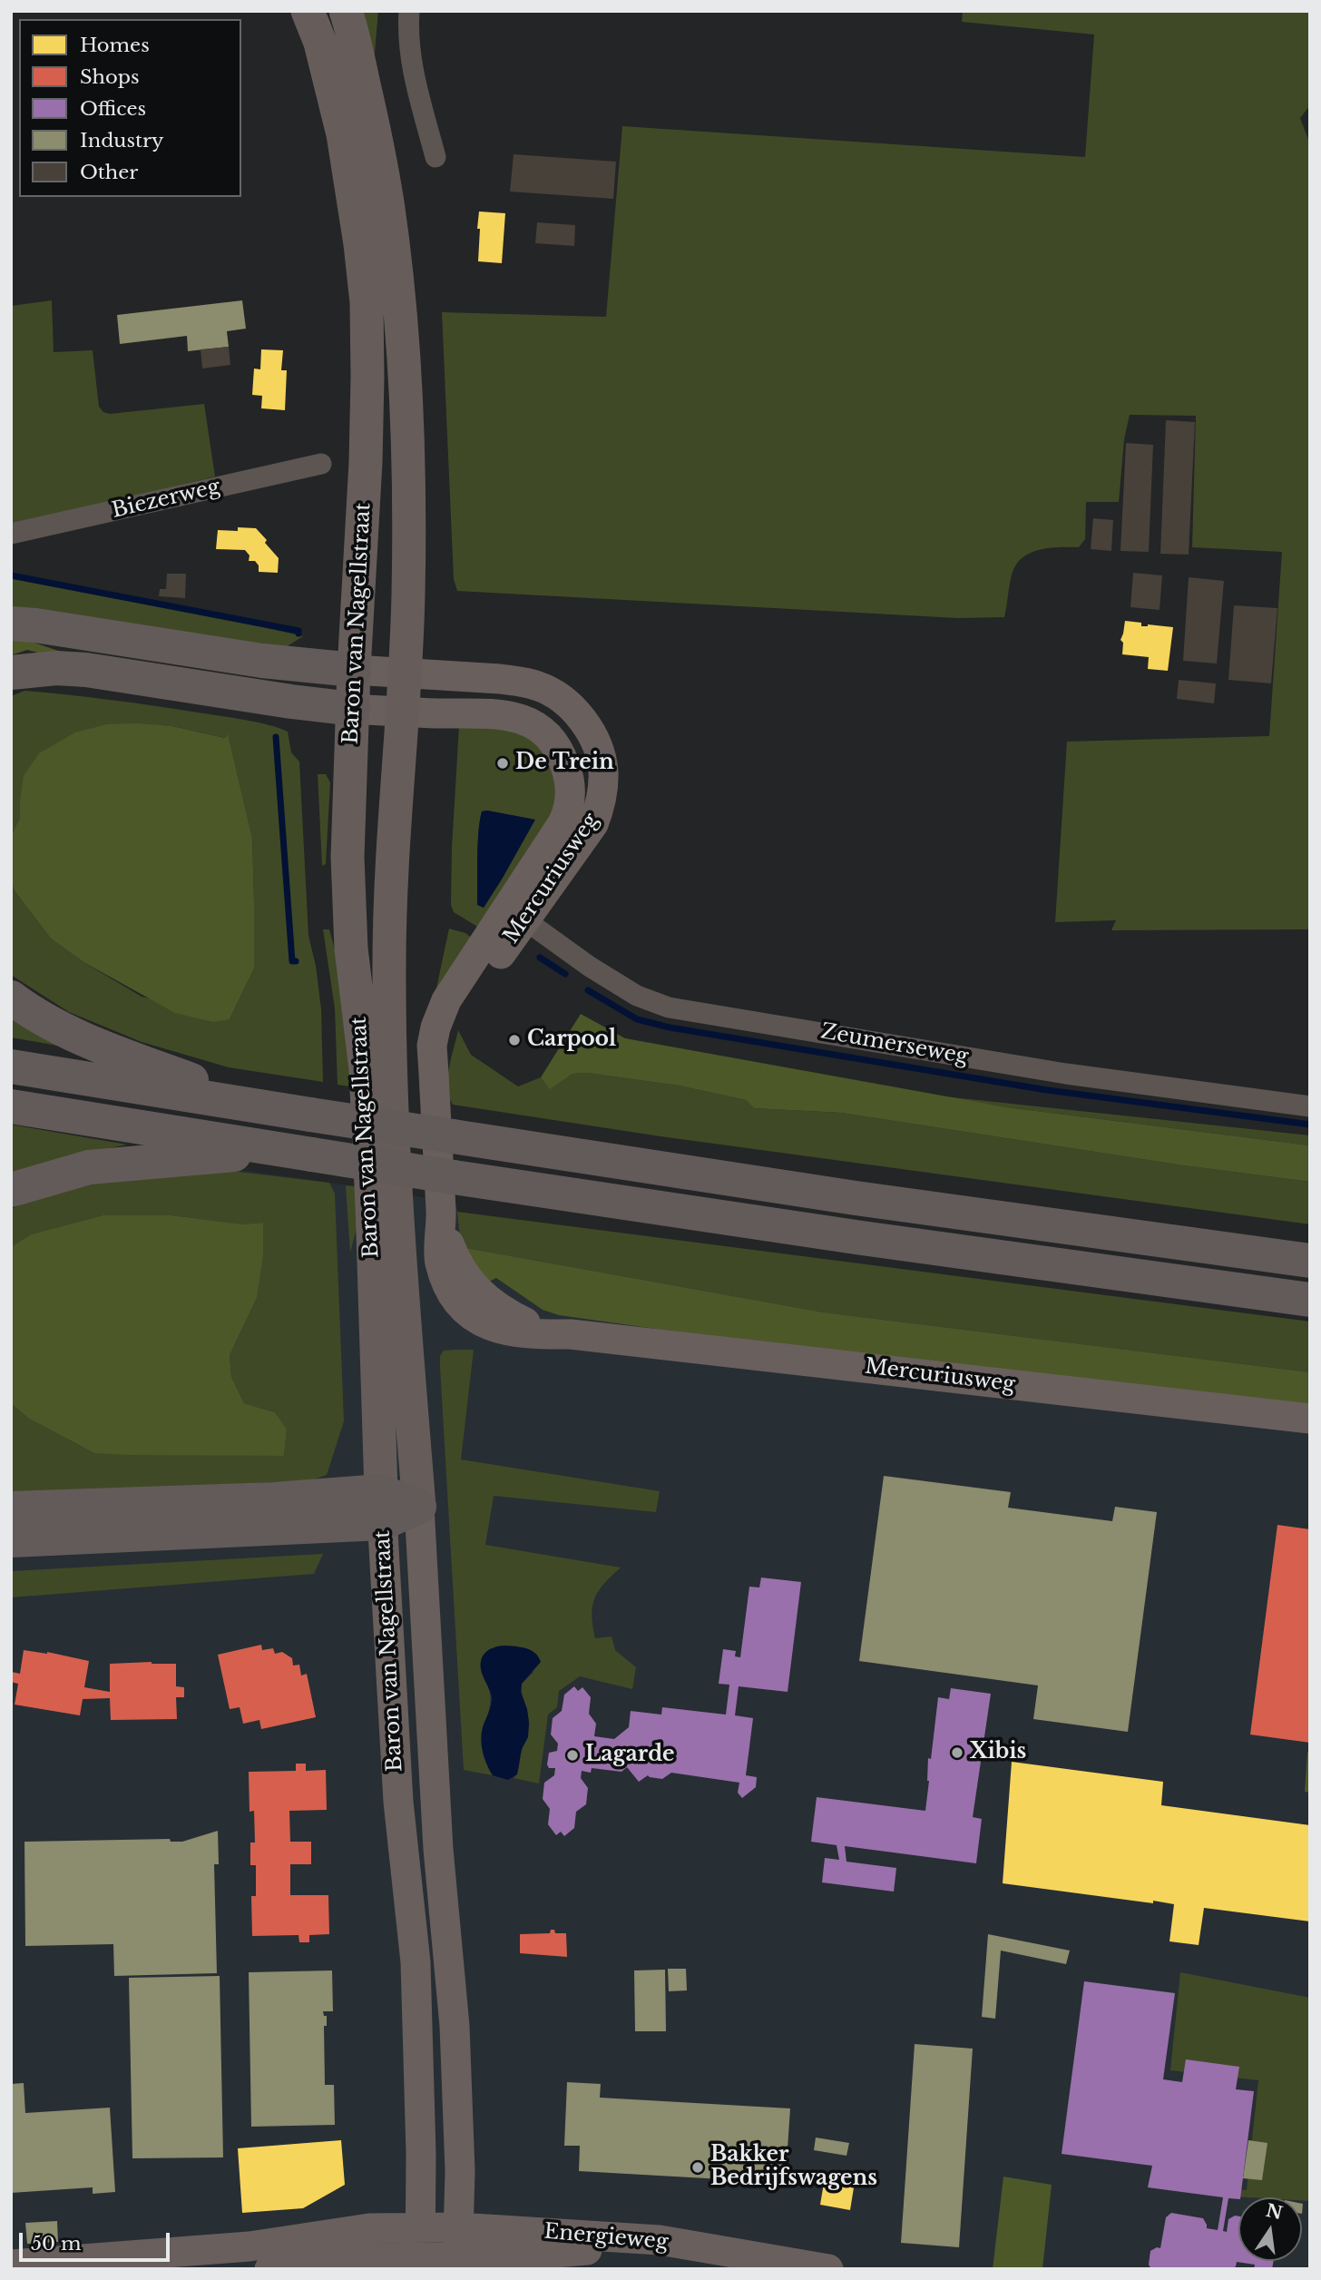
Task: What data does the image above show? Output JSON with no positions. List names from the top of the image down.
{
  "streets": {
    "main road": ["Baron van Nagellstraat"],
    "street": [
      "Biezerweg",
      "Mercuriusweg",
      "Zeumerseweg",
      "Energieweg"
    ]
  },
  "crossings": [
    ["Baron van Nagellstraat", "Mercuriusweg"],
    ["Baron van Nagellstraat", "Energieweg"],
    ["Mercuriusweg", "Zeumerseweg"]
  ],
  "places": [
    "De Trein",
    "Carpool",
    "Xibis",
    "Lagarde",
    "Bakker Bedrijfswagens"
  ],
  "legend": [
    "Homes",
    "Shops",
    "Offices",
    "Industry",
    "Other"
  ],
  "scale_bar": "50 m",
  "north": "top"
}
